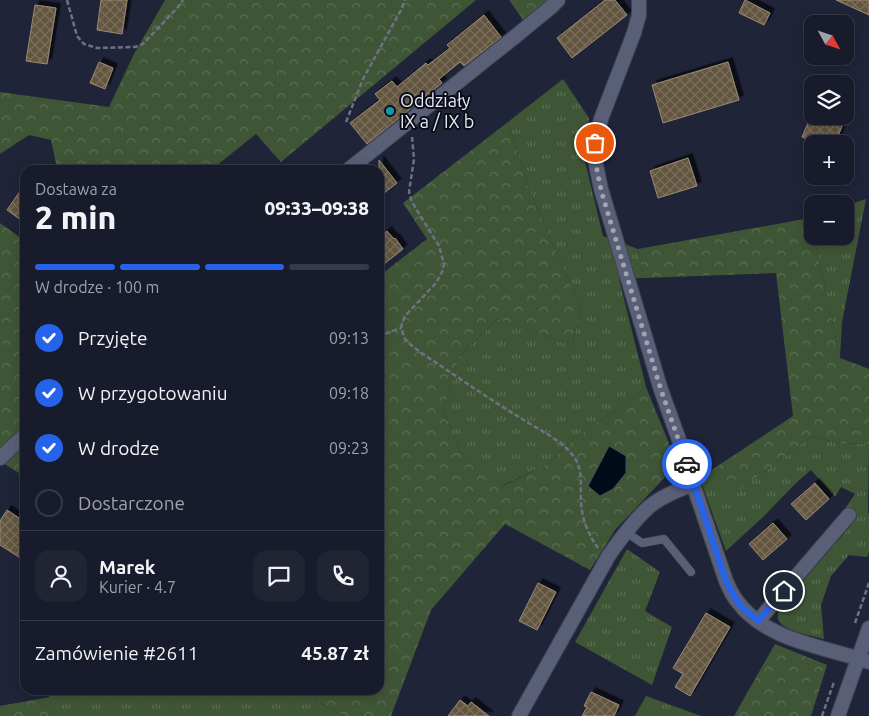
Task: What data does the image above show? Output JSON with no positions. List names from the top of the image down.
{
  "places": ["Oddziały IX a / IX b"],
  "north": "bottom right",
  "page": {
    "map_buttons": ["+", "−"],
    "heading": ["2 min", "Dostawa za", "09:33–09:38"],
    "panel": [
      "Marek",
      "Kurier · 4.7",
      "Zamówienie #2611",
      "45.87 zł"
    ],
    "bar": "W drodze · 100 m",
    "list": [
      ["Przyjęte", "09:13"],
      ["W przygotowaniu", "09:18"],
      ["W drodze", "09:23"],
      "Dostarczone"
    ]
  }
}
